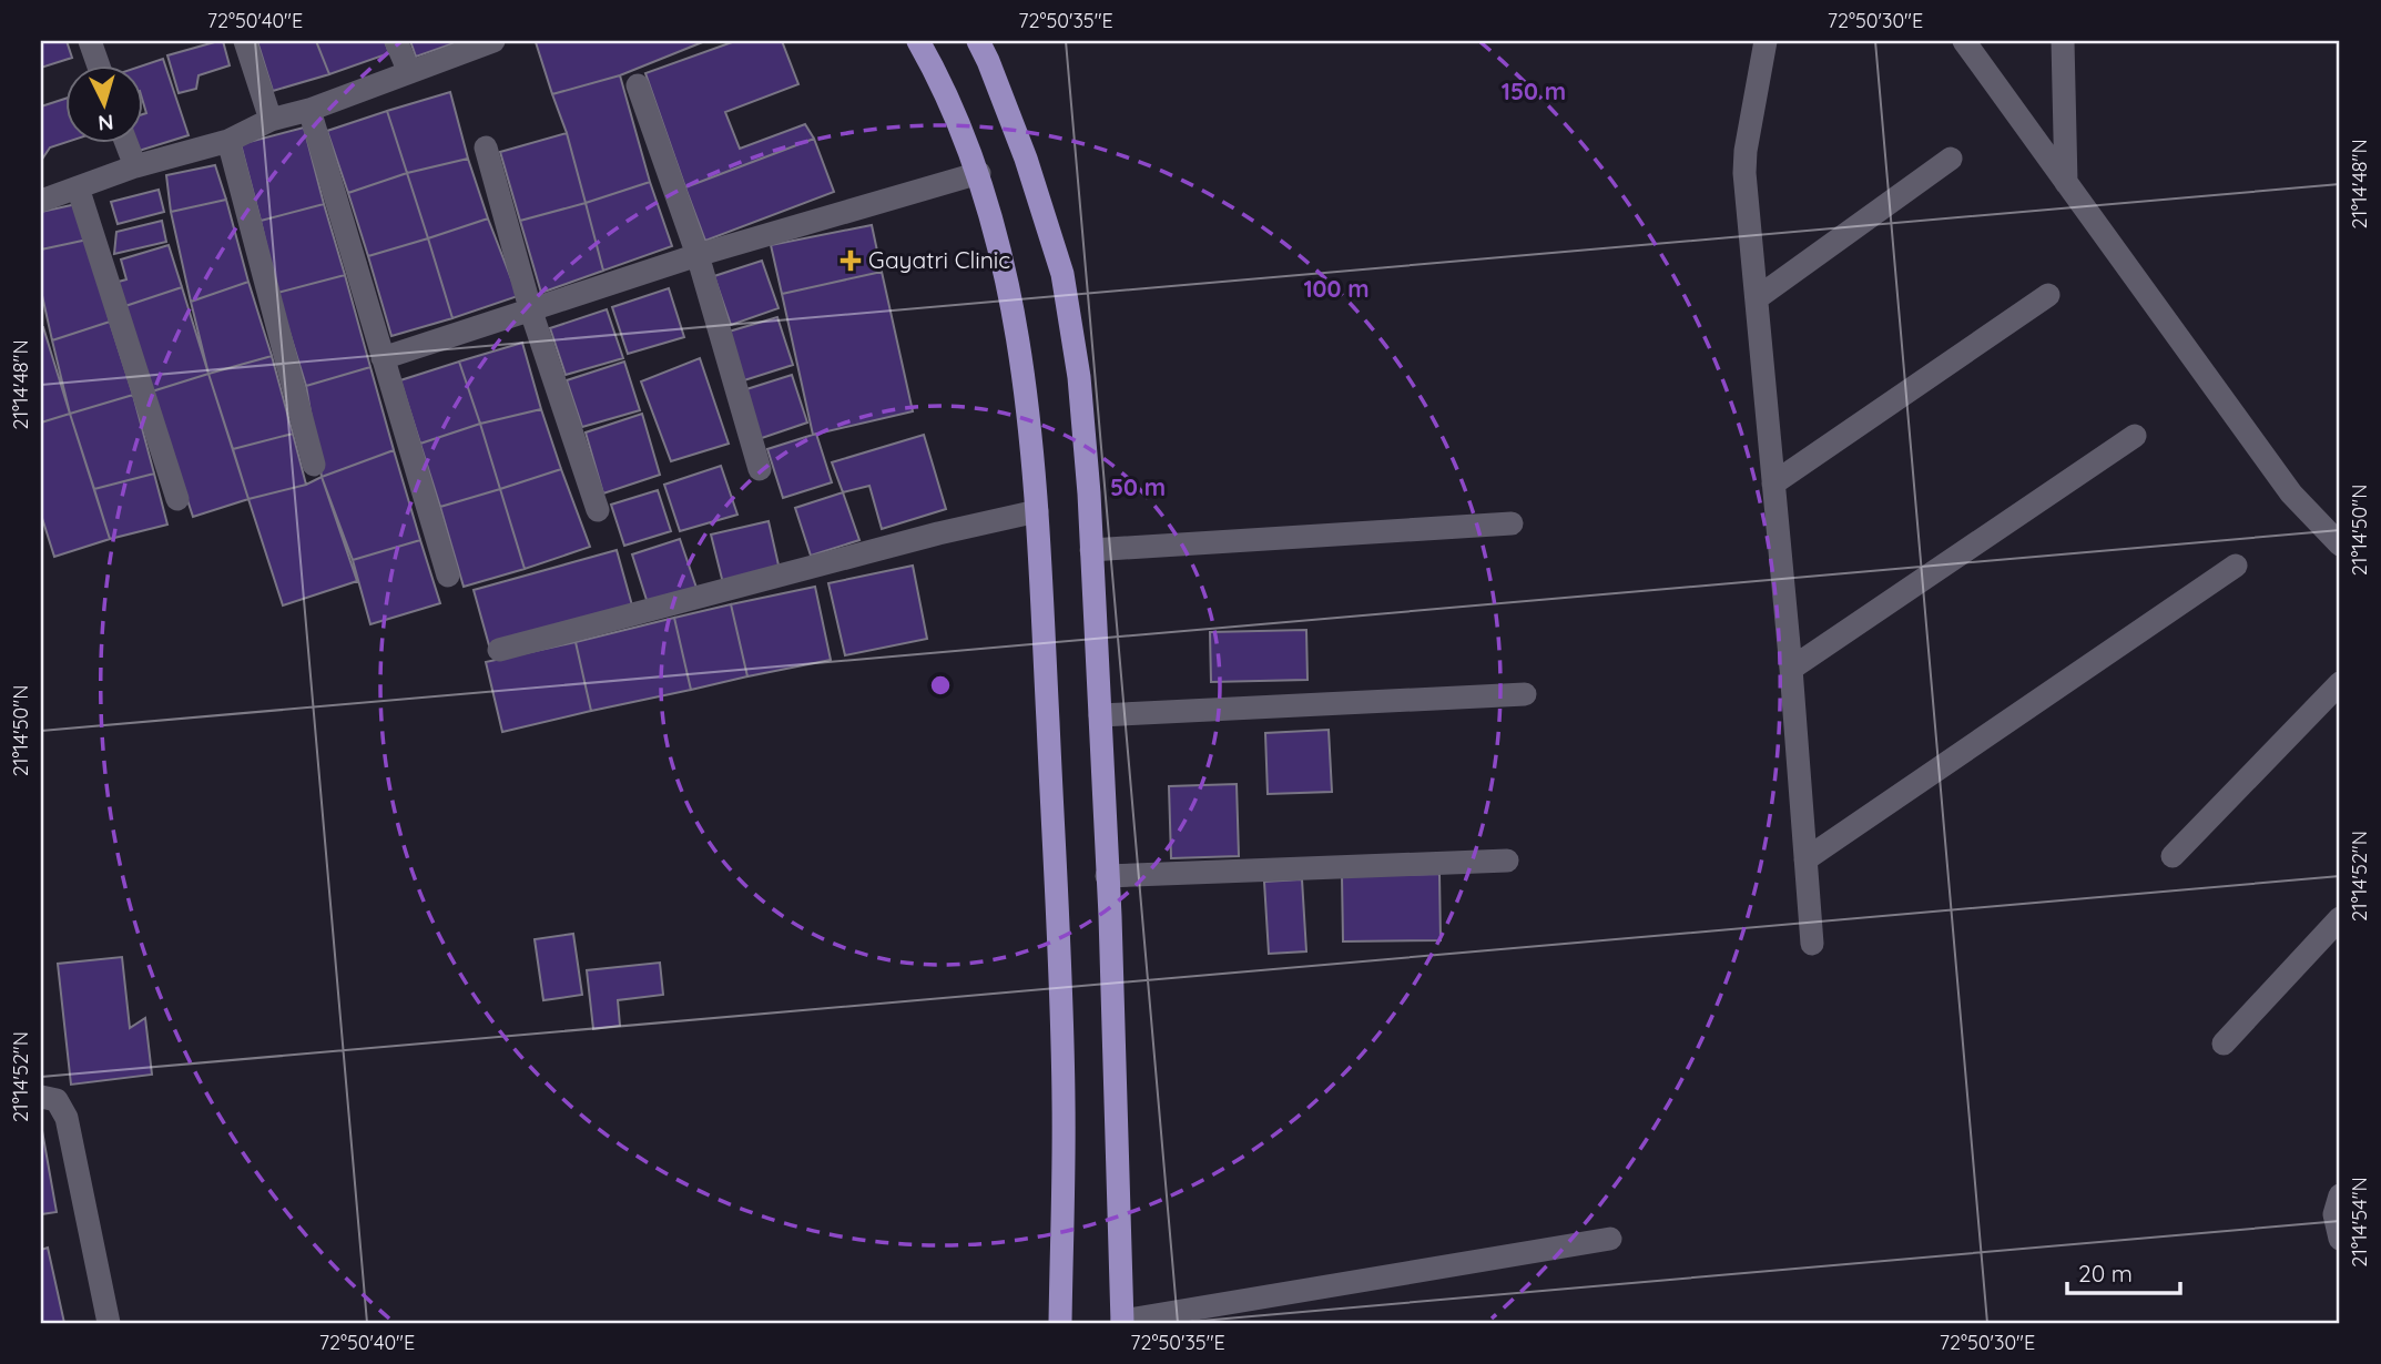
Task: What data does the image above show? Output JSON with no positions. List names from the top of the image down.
{
  "places": {
    "health": ["Gayatri Clinic"]
  },
  "scale_bar": "20 m",
  "north": "bottom",
  "coordinates": [
    "72°50'40\"E",
    "72°50'35\"E",
    "72°50'30\"E",
    "21°14'48\"N",
    "21°14'50\"N",
    "21°14'52\"N",
    "21°14'54\"N"
  ],
  "rings": ["150 m", "100 m", "50 m"]
}
